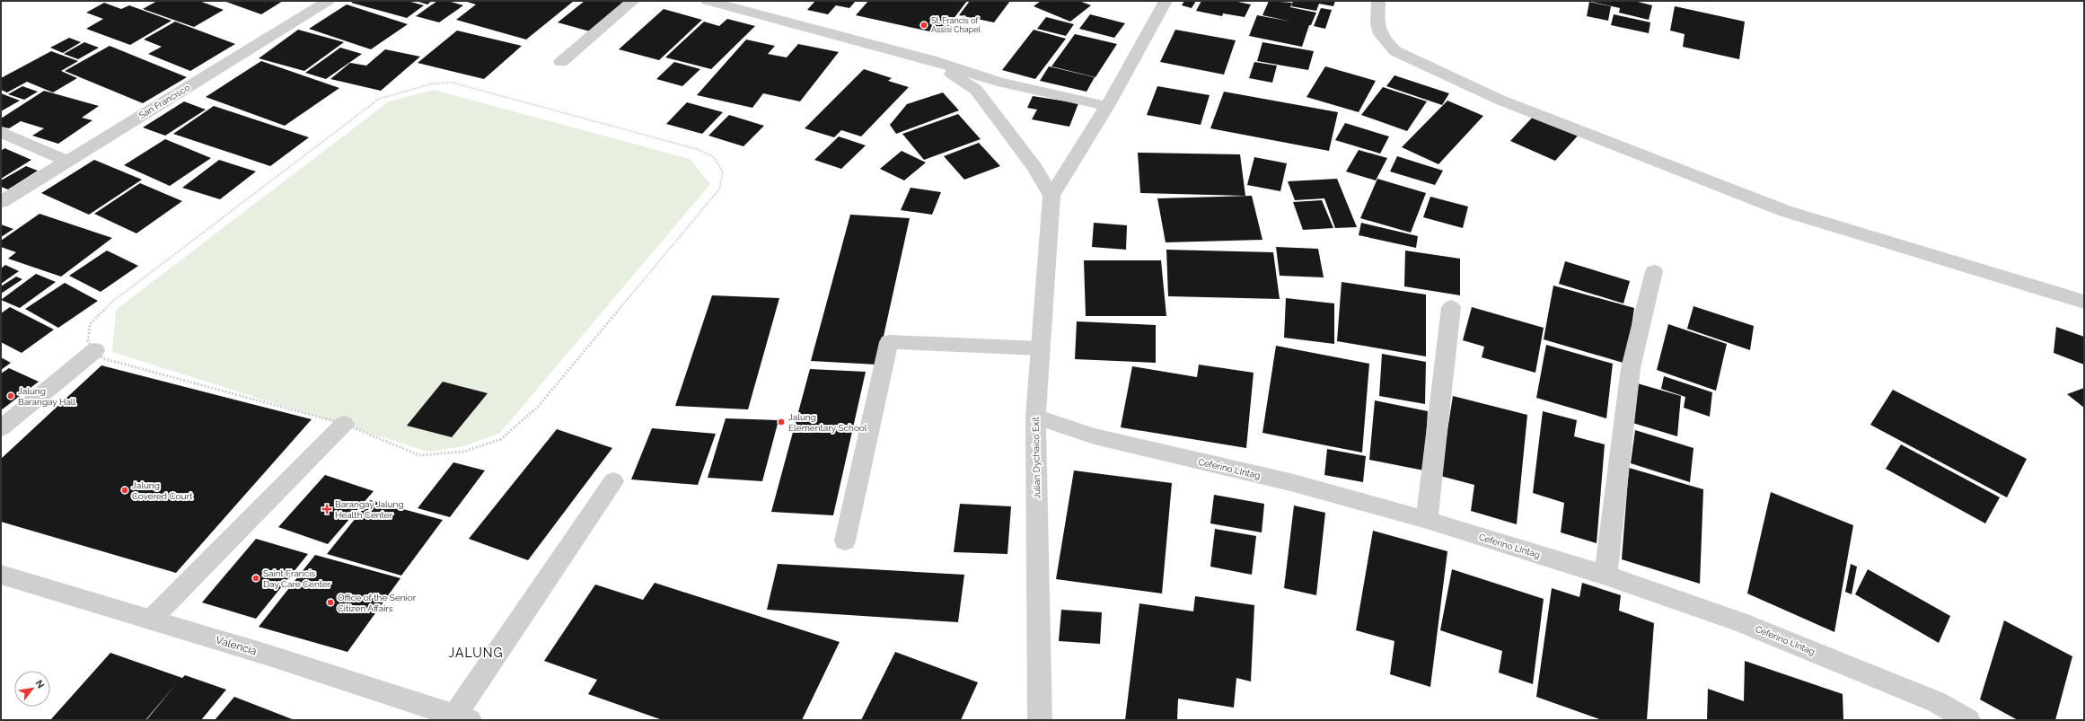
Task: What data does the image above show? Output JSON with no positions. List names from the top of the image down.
{
  "streets": {
    "street": [
      "San Francisco",
      "Julian Dychaico Exit",
      "Ceferino LIntag",
      "Valencia"
    ]
  },
  "crossings": [
    ["Julian Dychaico Exit", "Ceferino LIntag"]
  ],
  "districts": ["JALUNG"],
  "places": {
    "other": [
      "St. Francis of Assisi Chapel",
      "Jalung Barangay Hall",
      "Jalung Elementary School",
      "Jalung Covered Court",
      "Saint Francis Day Care Center",
      "Office of the Senior Citizen Affairs"
    ],
    "health": ["Barangay Jalung Health Center"]
  },
  "north": "top right"
}
